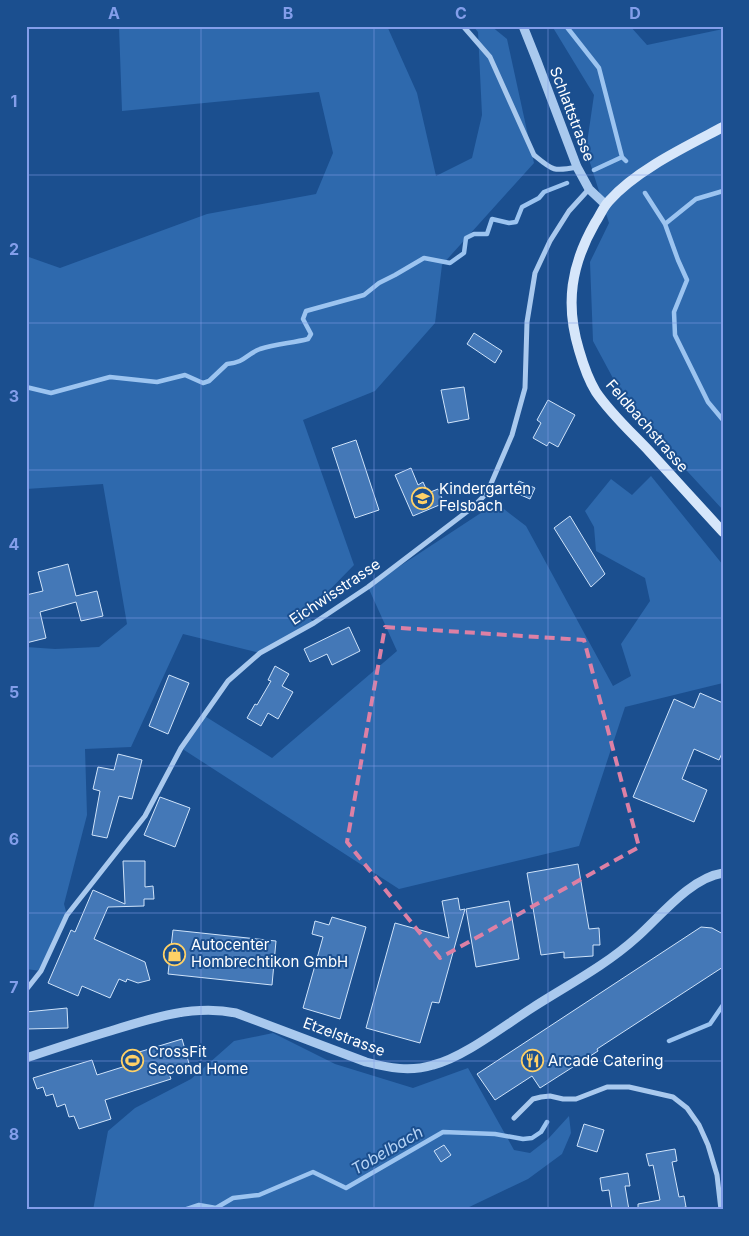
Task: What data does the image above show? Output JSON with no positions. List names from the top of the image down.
{
  "streets": {
    "main road": ["Feldbachstrasse"],
    "street": ["Schlattstrasse", "Eichwisstrasse", "Etzelstrasse"]
  },
  "crossings": [
    ["Schlattstrasse", "Feldbachstrasse"],
    ["Schlattstrasse", "Eichwisstrasse"]
  ],
  "water": ["Tobelbach"],
  "places": {
    "school or university": ["Kindergarten Felsbach"],
    "shop": ["Autocenter Hombrechtikon GmbH"],
    "sports": ["CrossFit Second Home"],
    "restaurant": ["Arcade Catering"]
  },
  "grid": {
    "columns": [
      "A",
      "B",
      "C",
      "D"
    ],
    "rows": [
      "1",
      "2",
      "3",
      "4",
      "5",
      "6",
      "7",
      "8"
    ]
  }
}
